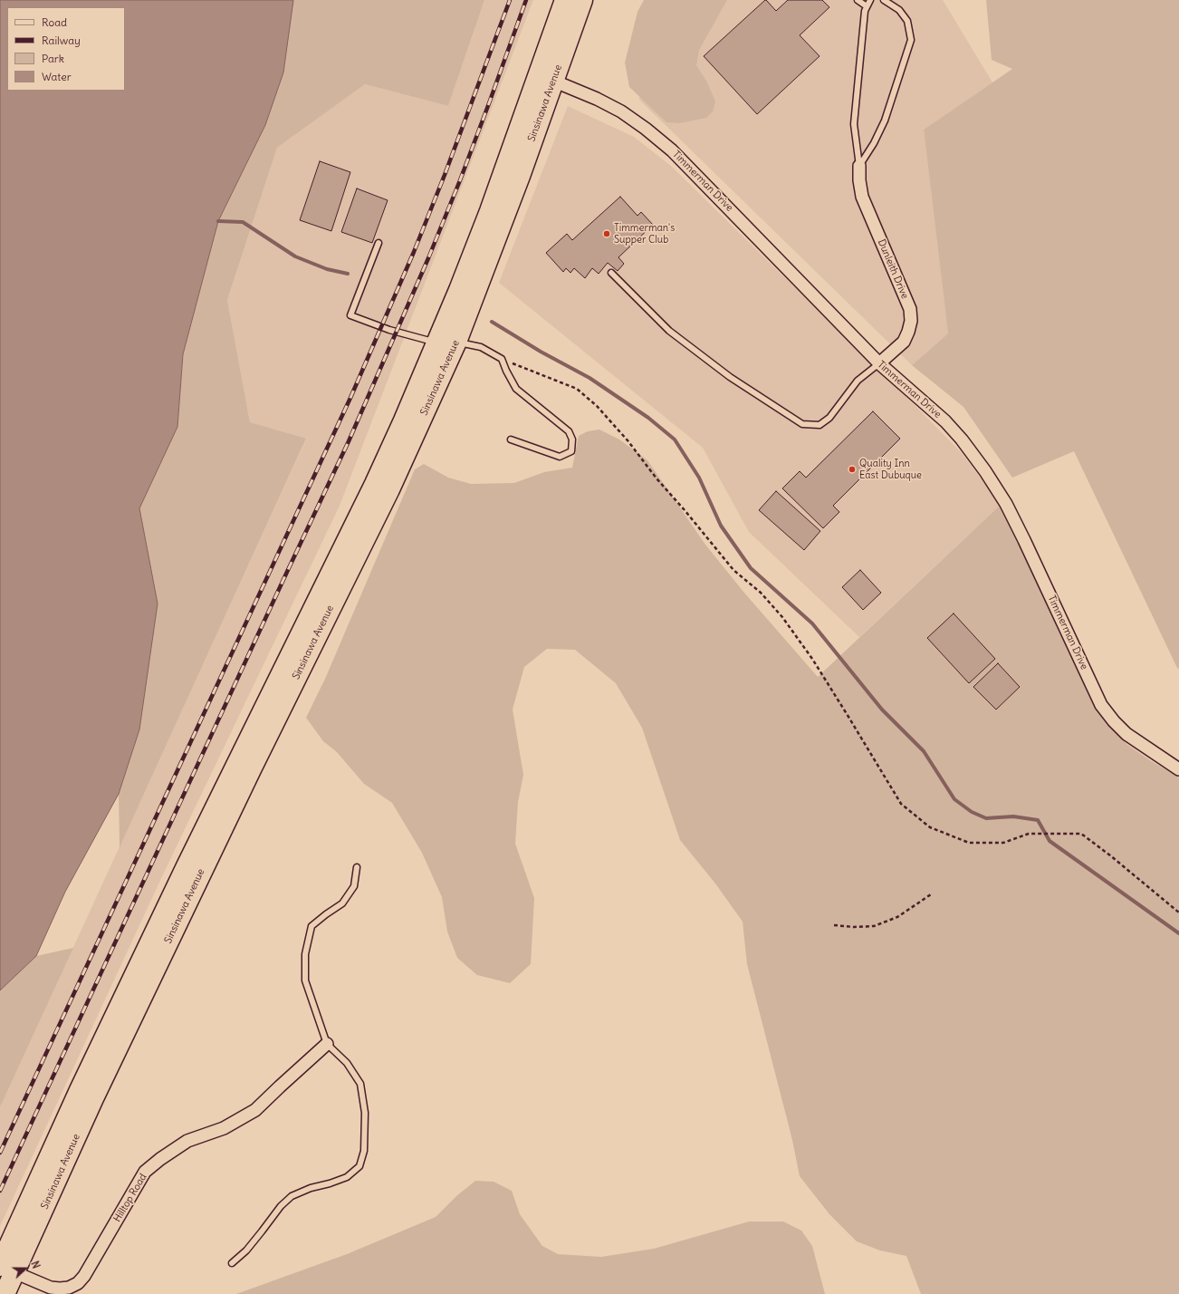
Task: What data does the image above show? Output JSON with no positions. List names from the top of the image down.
{
  "streets": {
    "highway": ["Sinsinawa Avenue"],
    "street": ["Timmerman Drive", "Dunleith Drive", "Hilltop Road"]
  },
  "crossings": [
    ["Sinsinawa Avenue", "Timmerman Drive"],
    ["Sinsinawa Avenue", "Hilltop Road"],
    ["Timmerman Drive", "Dunleith Drive"]
  ],
  "places": ["Timmerman's Supper Club", "Quality Inn East Dubuque"],
  "legend": [
    "Road",
    "Railway",
    "Park",
    "Water"
  ],
  "north": "right"
}
